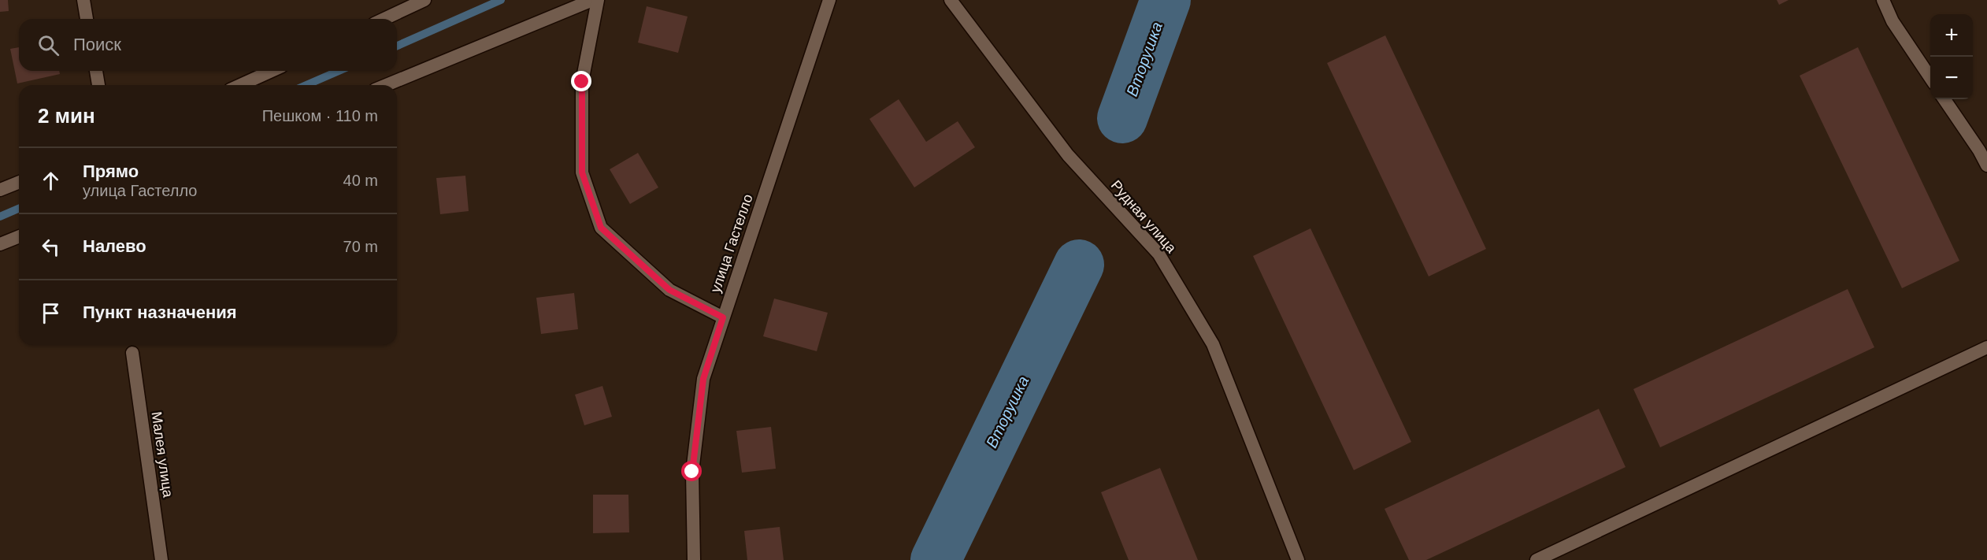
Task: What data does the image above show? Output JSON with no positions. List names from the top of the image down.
{
  "streets": {
    "street": ["Рудная улица", "улица Гастелло", "Малея улица"]
  },
  "water": ["Вторушка"],
  "page": {
    "map_buttons": ["+", "−"],
    "search": "Поиск",
    "heading": ["2 мин", "Пешком · 110 m"],
    "list": [
      ["Прямо", "улица Гастелло", "40 m"],
      ["Налево", "70 m"],
      "Пункт назначения"
    ]
  }
}
